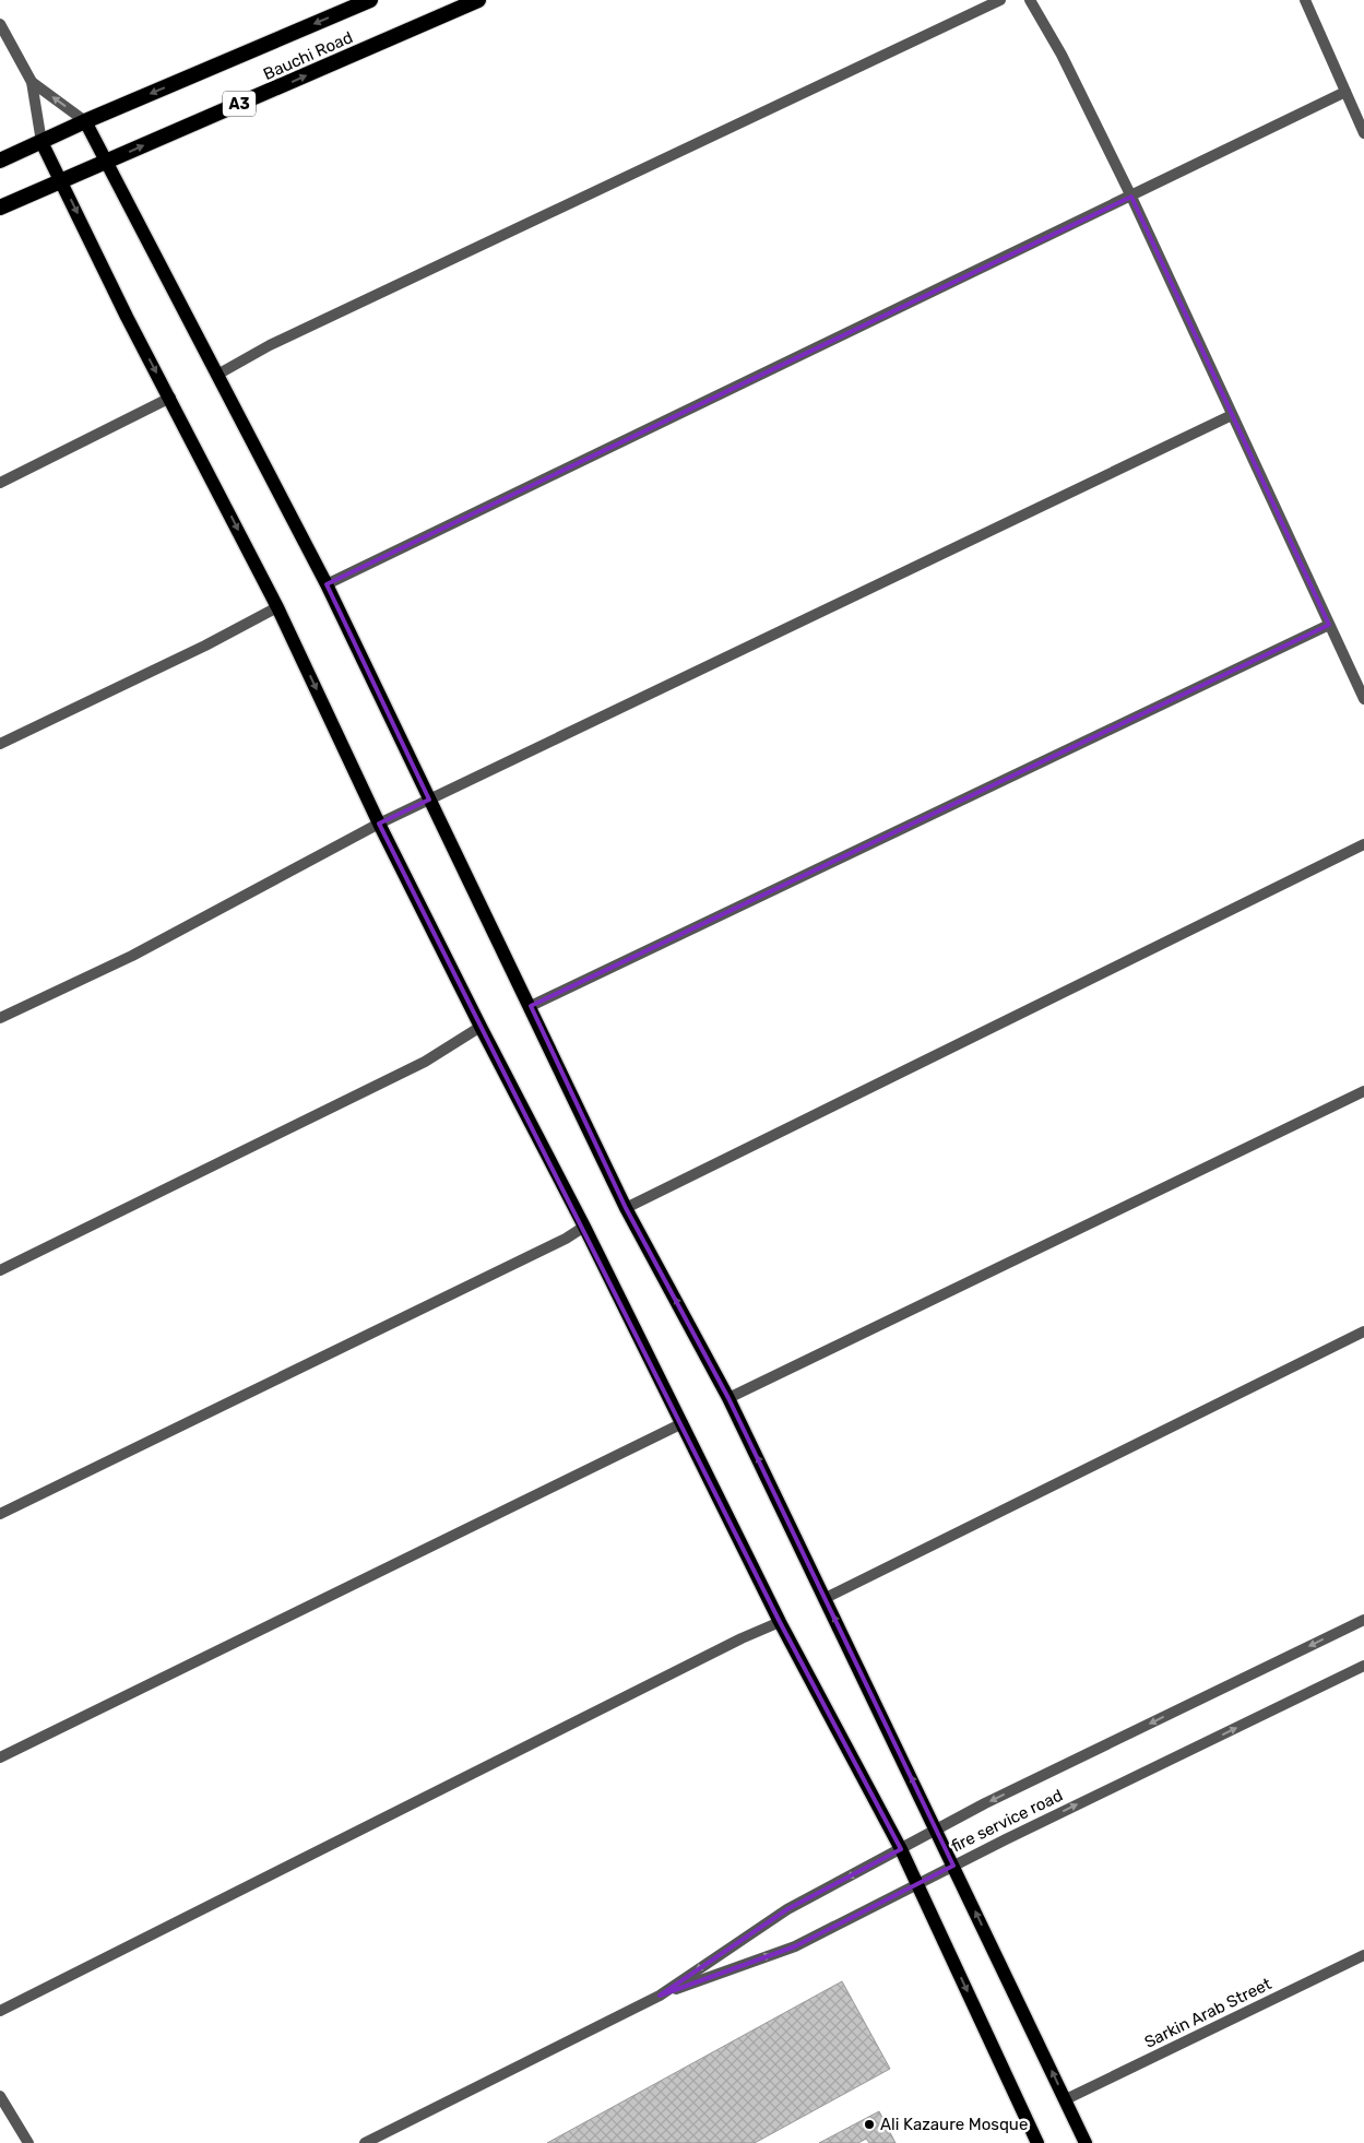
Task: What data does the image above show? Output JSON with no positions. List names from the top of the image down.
{
  "streets": {
    "highway": ["Bauchi Road", "A3"],
    "street": ["fire service road", "Sarkin Arab Street"]
  },
  "places": ["Ali Kazaure Mosque"]
}
